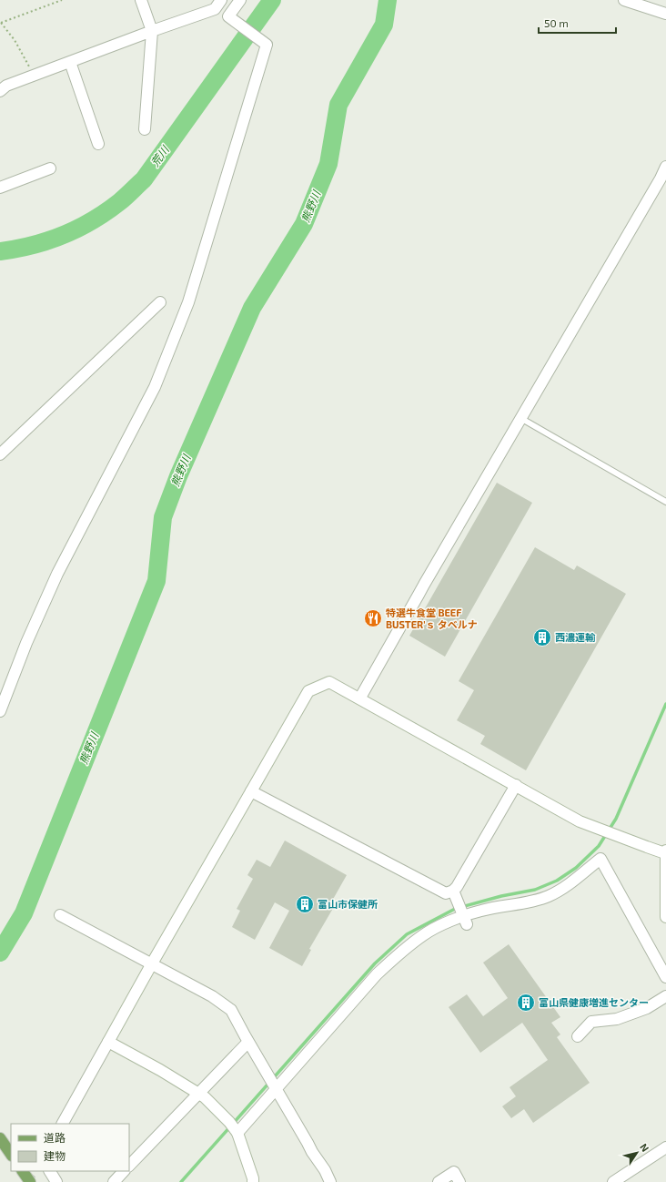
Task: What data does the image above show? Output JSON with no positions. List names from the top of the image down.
{
  "water": ["荒川", "熊野川"],
  "places": {
    "restaurant": ["特選牛食堂 BEEF BUSTER'ｓ タベルナ"],
    "building": ["西濃運輸", "富山市保健所", "富山県健康増進センター"]
  },
  "legend": ["道路", "建物"],
  "scale_bar": "50 m",
  "north": "top right"
}
